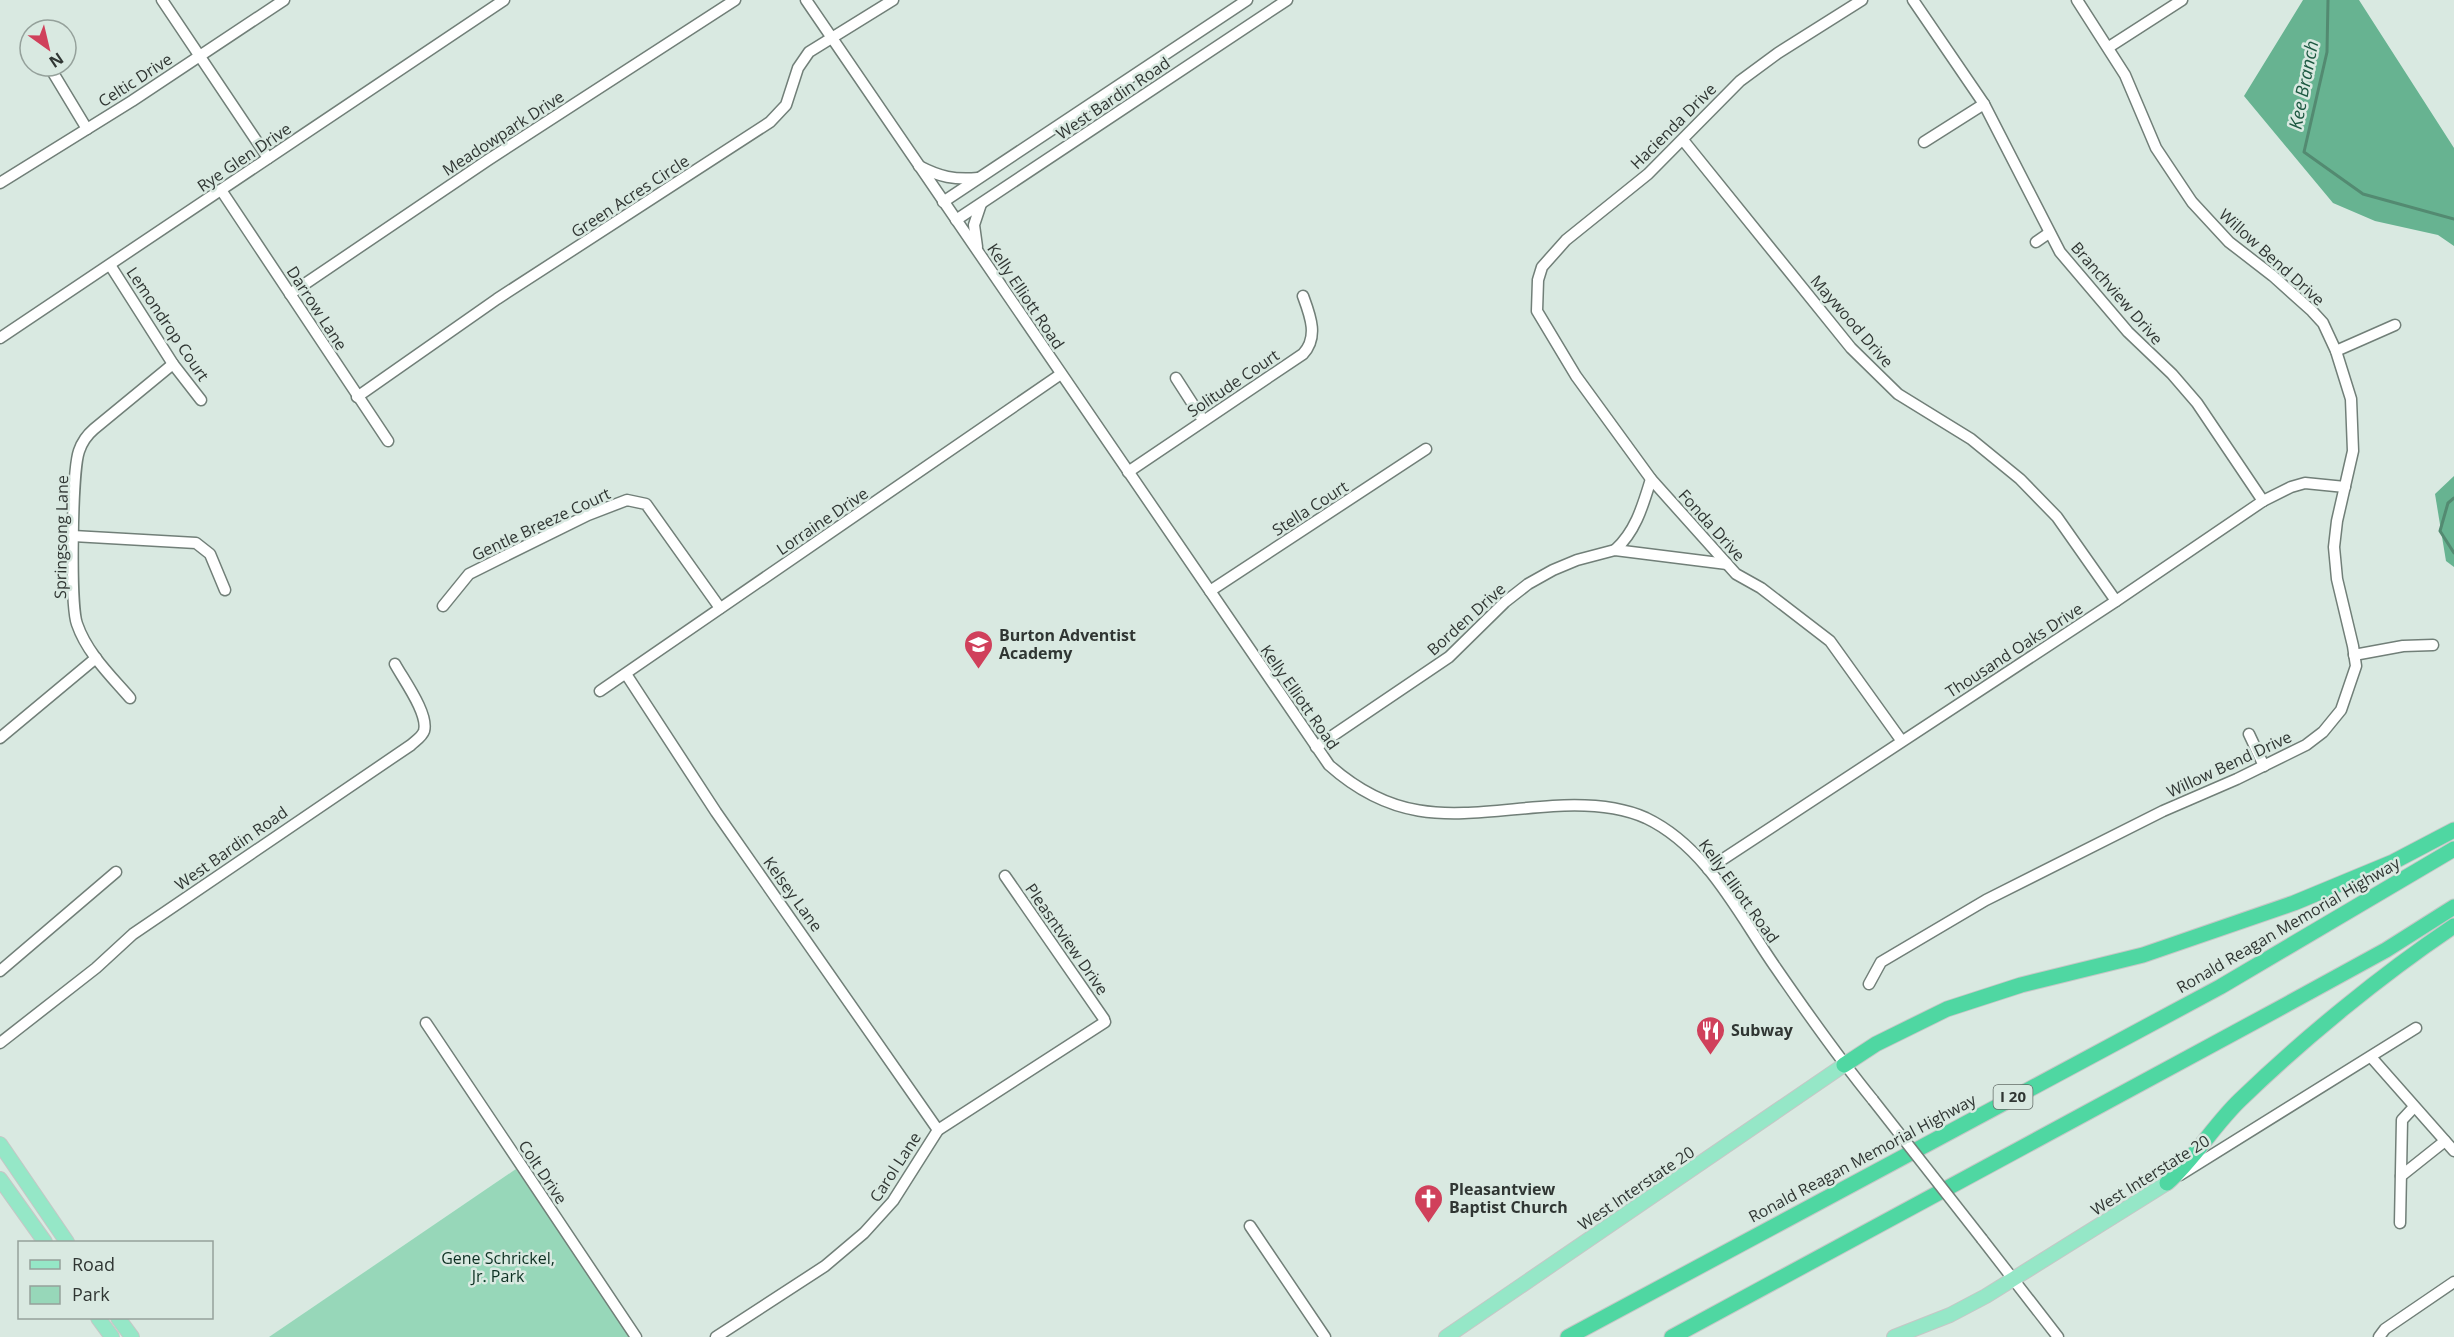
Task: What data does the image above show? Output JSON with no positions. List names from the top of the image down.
{
  "streets": {
    "highway": ["Ronald Reagan Memorial Highway", "I 20"],
    "main road": ["West Interstate 20"],
    "street": [
      "Celtic Drive",
      "West Bardin Road",
      "Hacienda Drive",
      "Meadowpark Drive",
      "Rye Glen Drive",
      "Green Acres Circle",
      "Willow Bend Drive",
      "Branchview Drive",
      "Kelly Elliott Road",
      "Darrow Lane",
      "Maywood Drive",
      "Lemondrop Court",
      "Solitude Court",
      "Stella Court",
      "Lorraine Drive",
      "Gentle Breeze Court",
      "Fonda Drive",
      "Springsong Lane",
      "Borden Drive",
      "Thousand Oaks Drive",
      "Kelsey Lane",
      "Pleasntview Drive",
      "Carol Lane",
      "Colt Drive"
    ]
  },
  "crossings": [
    ["West Bardin Road", "Kelly Elliott Road"],
    ["Hacienda Drive", "Maywood Drive"],
    ["Hacienda Drive", "Fonda Drive"],
    ["Meadowpark Drive", "Darrow Lane"],
    ["Rye Glen Drive", "Darrow Lane"],
    ["Rye Glen Drive", "Lemondrop Court"],
    ["Green Acres Circle", "Kelly Elliott Road"],
    ["Green Acres Circle", "Darrow Lane"],
    ["Willow Bend Drive", "Thousand Oaks Drive"],
    ["Branchview Drive", "Thousand Oaks Drive"],
    ["Kelly Elliott Road", "Solitude Court"],
    ["Kelly Elliott Road", "Stella Court"],
    ["Kelly Elliott Road", "Lorraine Drive"],
    ["Kelly Elliott Road", "Borden Drive"],
    ["Kelly Elliott Road", "Thousand Oaks Drive"],
    ["Kelly Elliott Road", "West Interstate 20"],
    ["Maywood Drive", "Thousand Oaks Drive"],
    ["Lemondrop Court", "Springsong Lane"],
    ["Lorraine Drive", "Gentle Breeze Court"],
    ["Lorraine Drive", "Kelsey Lane"],
    ["Fonda Drive", "Borden Drive"],
    ["Fonda Drive", "Thousand Oaks Drive"],
    ["Kelsey Lane", "Carol Lane"],
    ["Pleasntview Drive", "Carol Lane"]
  ],
  "water": ["Kee Branch"],
  "parks": ["Gene Schrickel, Jr. Park"],
  "places": {
    "school or university": ["Burton Adventist Academy"],
    "restaurant": ["Subway"],
    "church": ["Pleasantview Baptist Church"]
  },
  "legend": ["Road", "Park"],
  "north": "bottom right"
}
